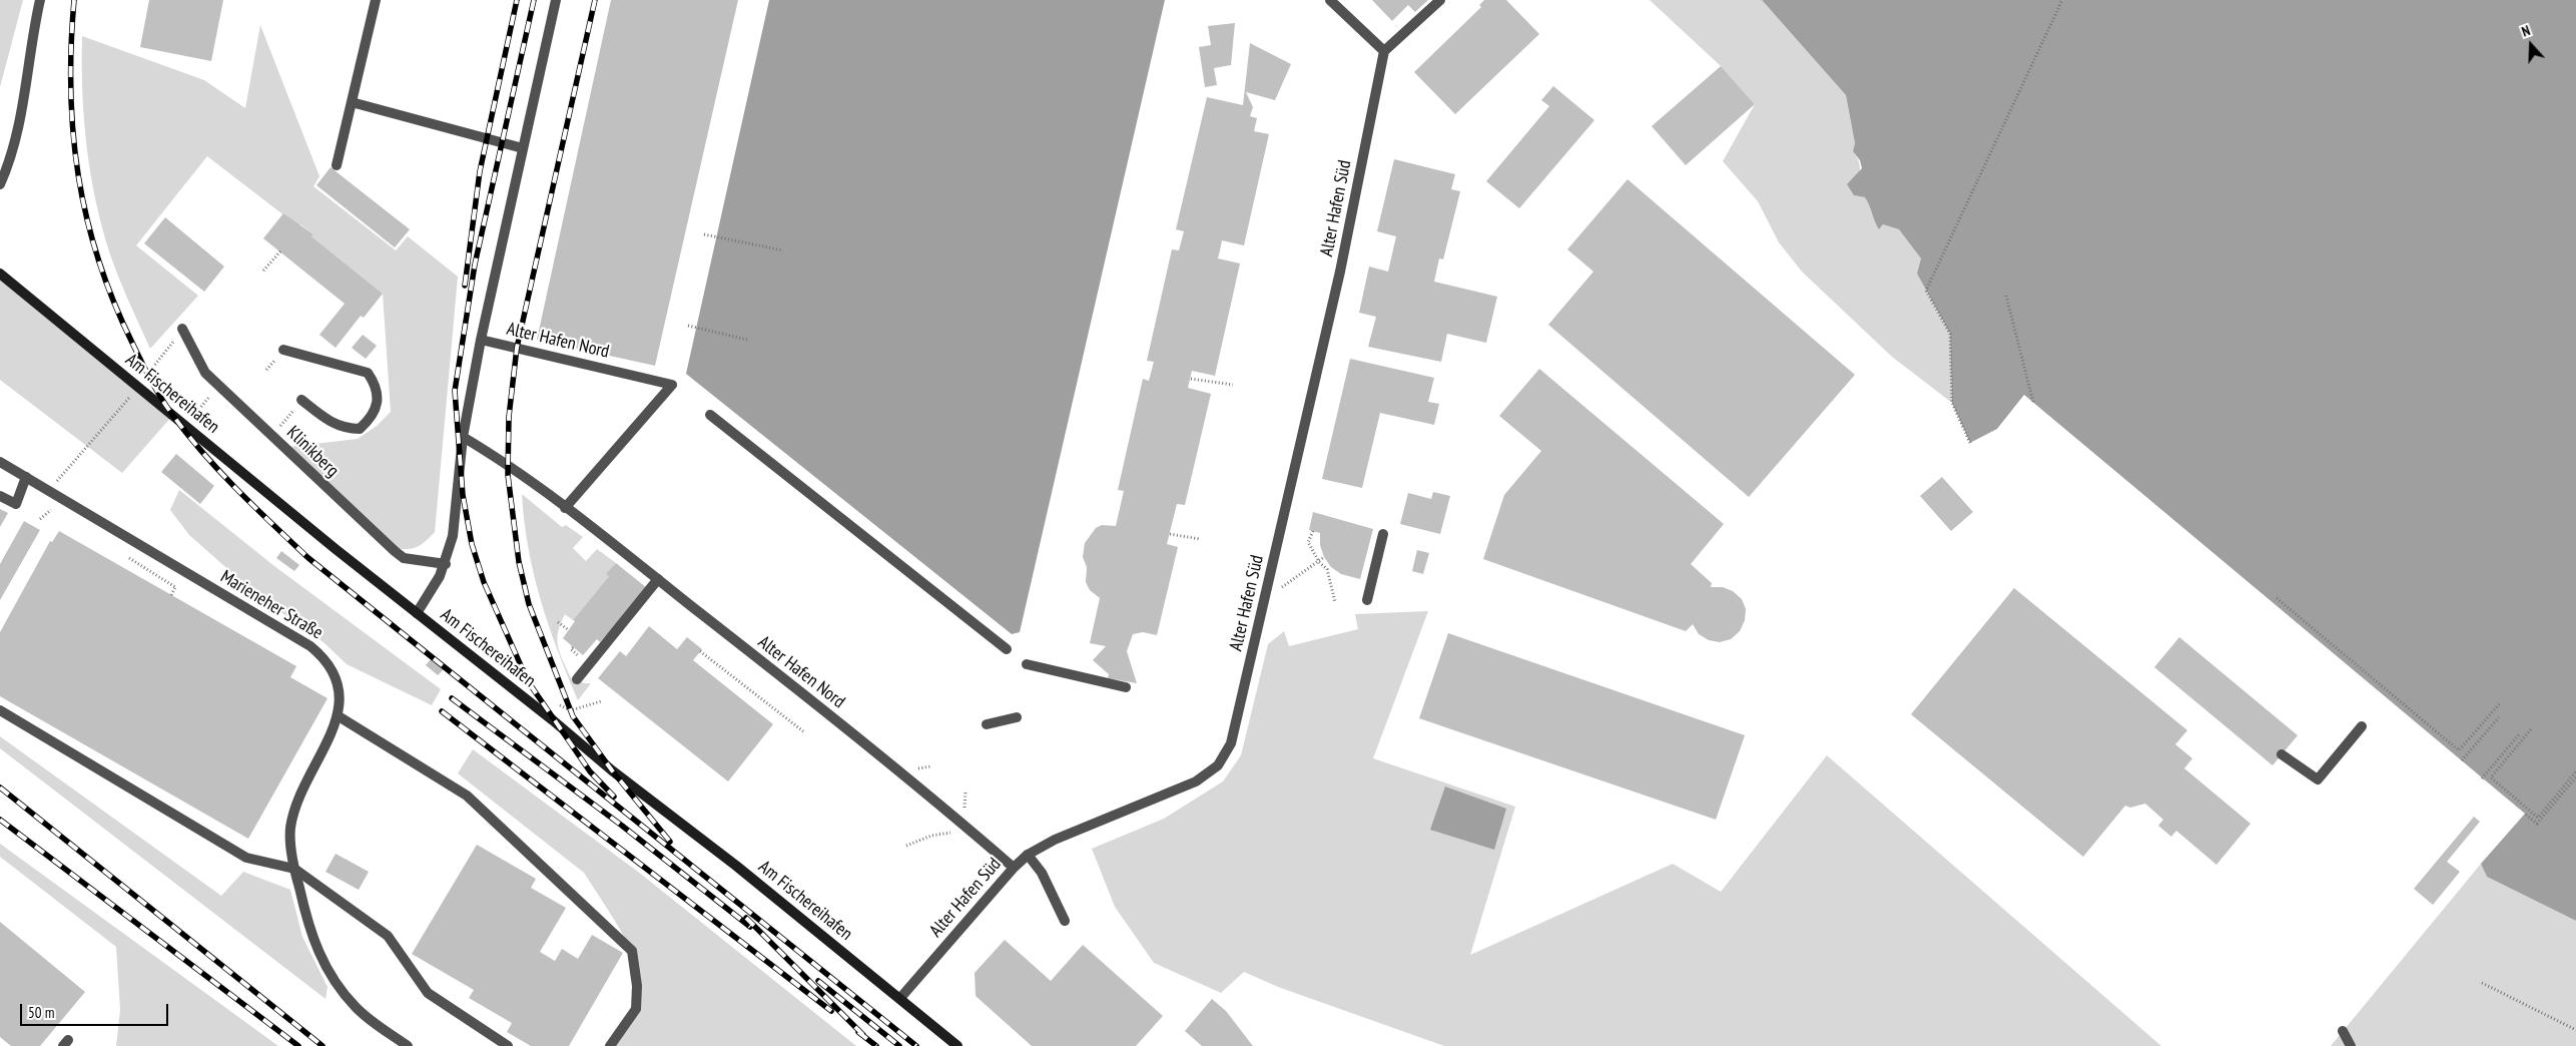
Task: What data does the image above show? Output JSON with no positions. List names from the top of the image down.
{
  "streets": {
    "street": [
      "Alter Hafen Süd",
      "Alter Hafen Nord",
      "Am Fischereihafen",
      "Klinikberg",
      "Marieneher Straße"
    ]
  },
  "crossings": [
    ["Alter Hafen Süd", "Alter Hafen Nord"],
    ["Alter Hafen Süd", "Am Fischereihafen"],
    ["Alter Hafen Nord", "Am Fischereihafen"],
    ["Alter Hafen Nord", "Klinikberg"]
  ],
  "scale_bar": "50 m",
  "north": "top"
}
